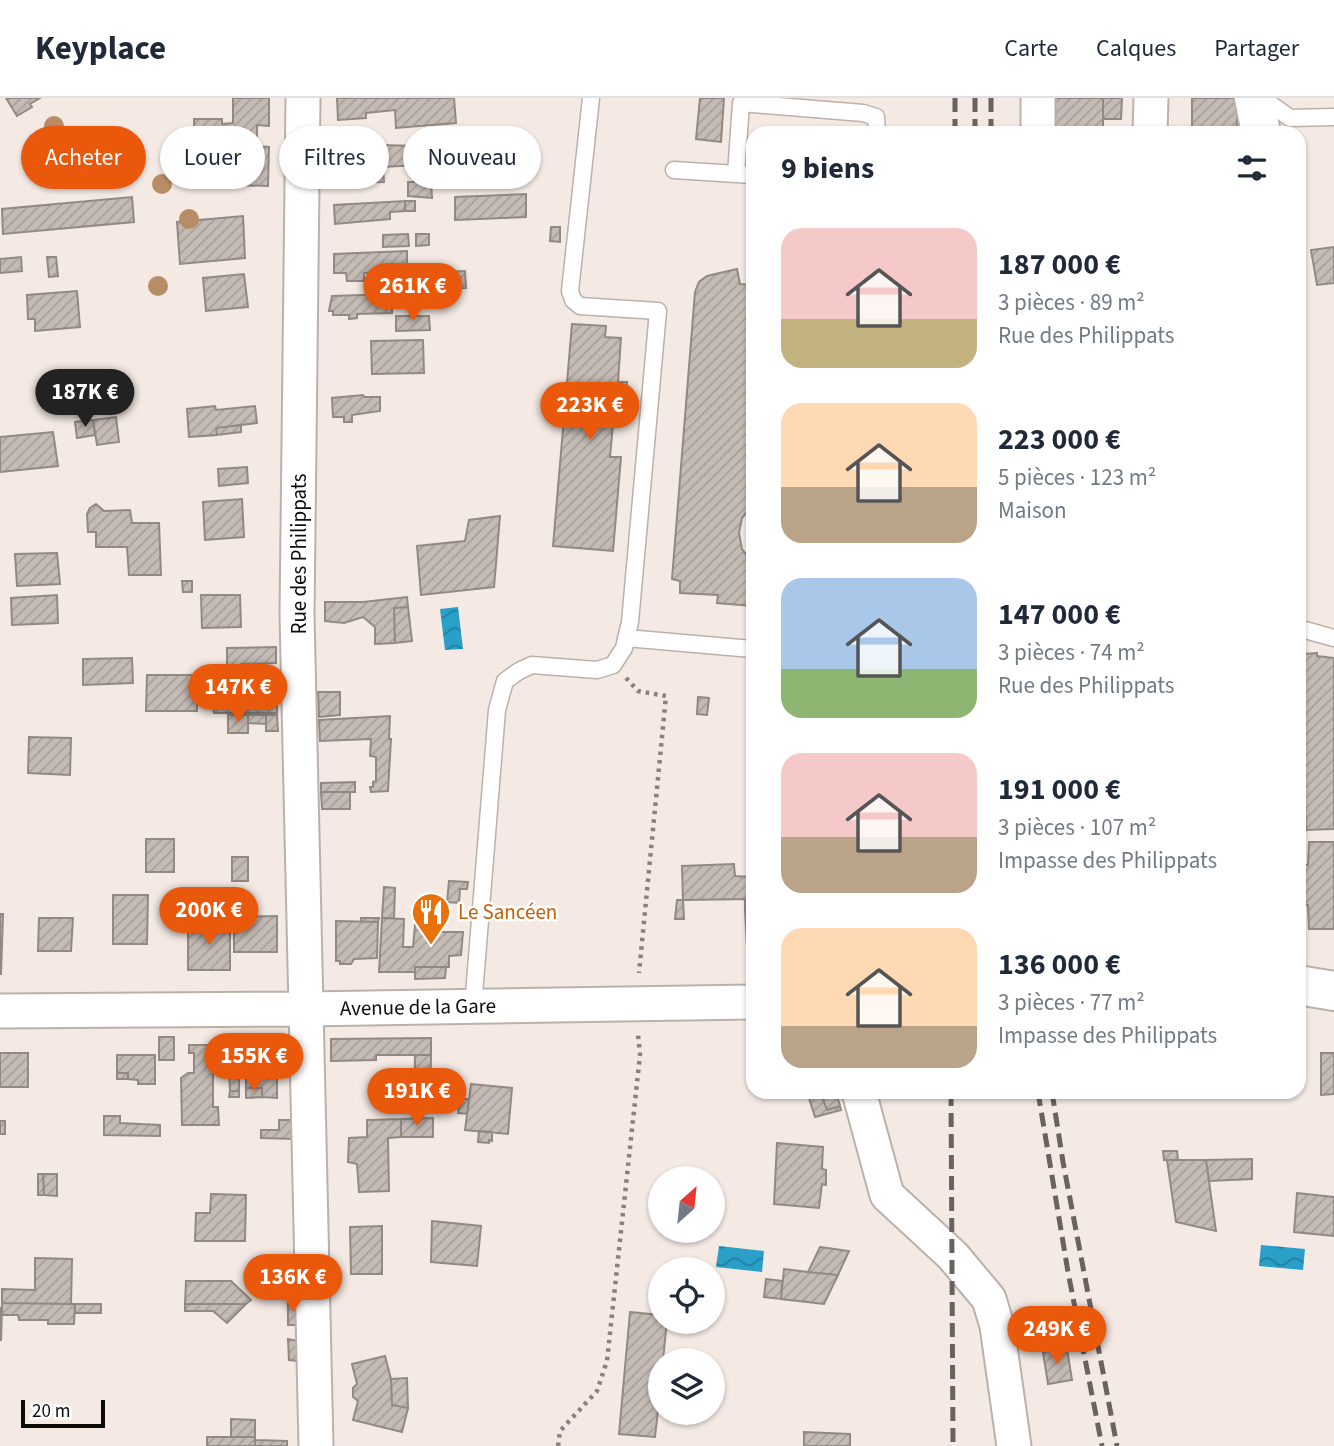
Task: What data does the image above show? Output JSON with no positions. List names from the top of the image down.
{
  "streets": {
    "street": ["Rue des Philippats", "Avenue de la Gare"]
  },
  "crossings": [
    ["Rue des Philippats", "Avenue de la Gare"]
  ],
  "places": {
    "restaurant": ["Le Sancéen"]
  },
  "scale_bar": "20 m",
  "north": "top right",
  "page": {
    "header": "Keyplace",
    "nav": ["Carte", "Calques", "Partager"],
    "chip": [
      "Acheter",
      "Louer",
      "Filtres",
      "Nouveau"
    ],
    "heading": "9 biens",
    "list": [
      {
        "name": "187 000 €",
        "note": "3 pièces · 89 m² · Rue des Philippats"
      },
      {
        "name": "223 000 €",
        "note": "5 pièces · 123 m² · Maison"
      },
      {
        "name": "147 000 €",
        "note": "3 pièces · 74 m² · Rue des Philippats"
      },
      {
        "name": "191 000 €",
        "note": "3 pièces · 107 m² · Impasse des Philippats"
      },
      {
        "name": "136 000 €",
        "note": "3 pièces · 77 m² · Impasse des Philippats"
      }
    ],
    "price": [
      "261K €",
      "187K €",
      "223K €",
      "147K €",
      "200K €",
      "155K €",
      "191K €",
      "136K €",
      "249K €"
    ],
    "scale": "20 m"
  }
}
